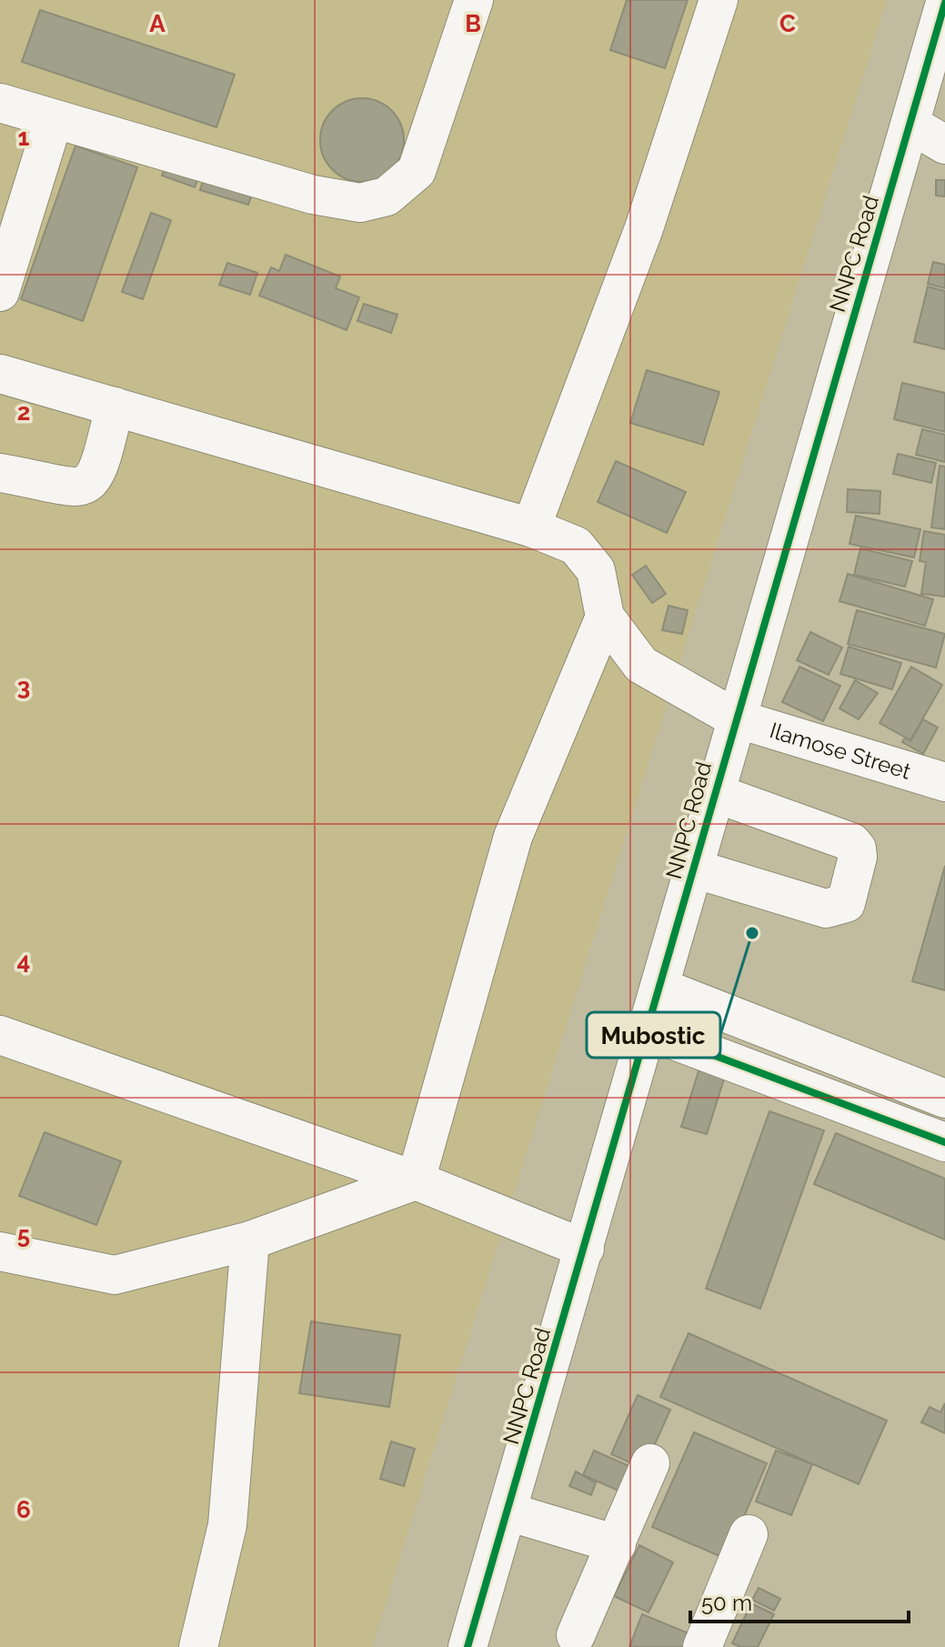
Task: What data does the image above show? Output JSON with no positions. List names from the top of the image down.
{
  "streets": {
    "street": ["NNPC Road", "Ilamose Street"]
  },
  "crossings": [
    ["NNPC Road", "Ilamose Street"]
  ],
  "places": ["Mubostic"],
  "scale_bar": "50 m",
  "grid": {
    "columns": ["A", "B", "C"],
    "rows": [
      "1",
      "2",
      "3",
      "4",
      "5",
      "6"
    ]
  }
}
